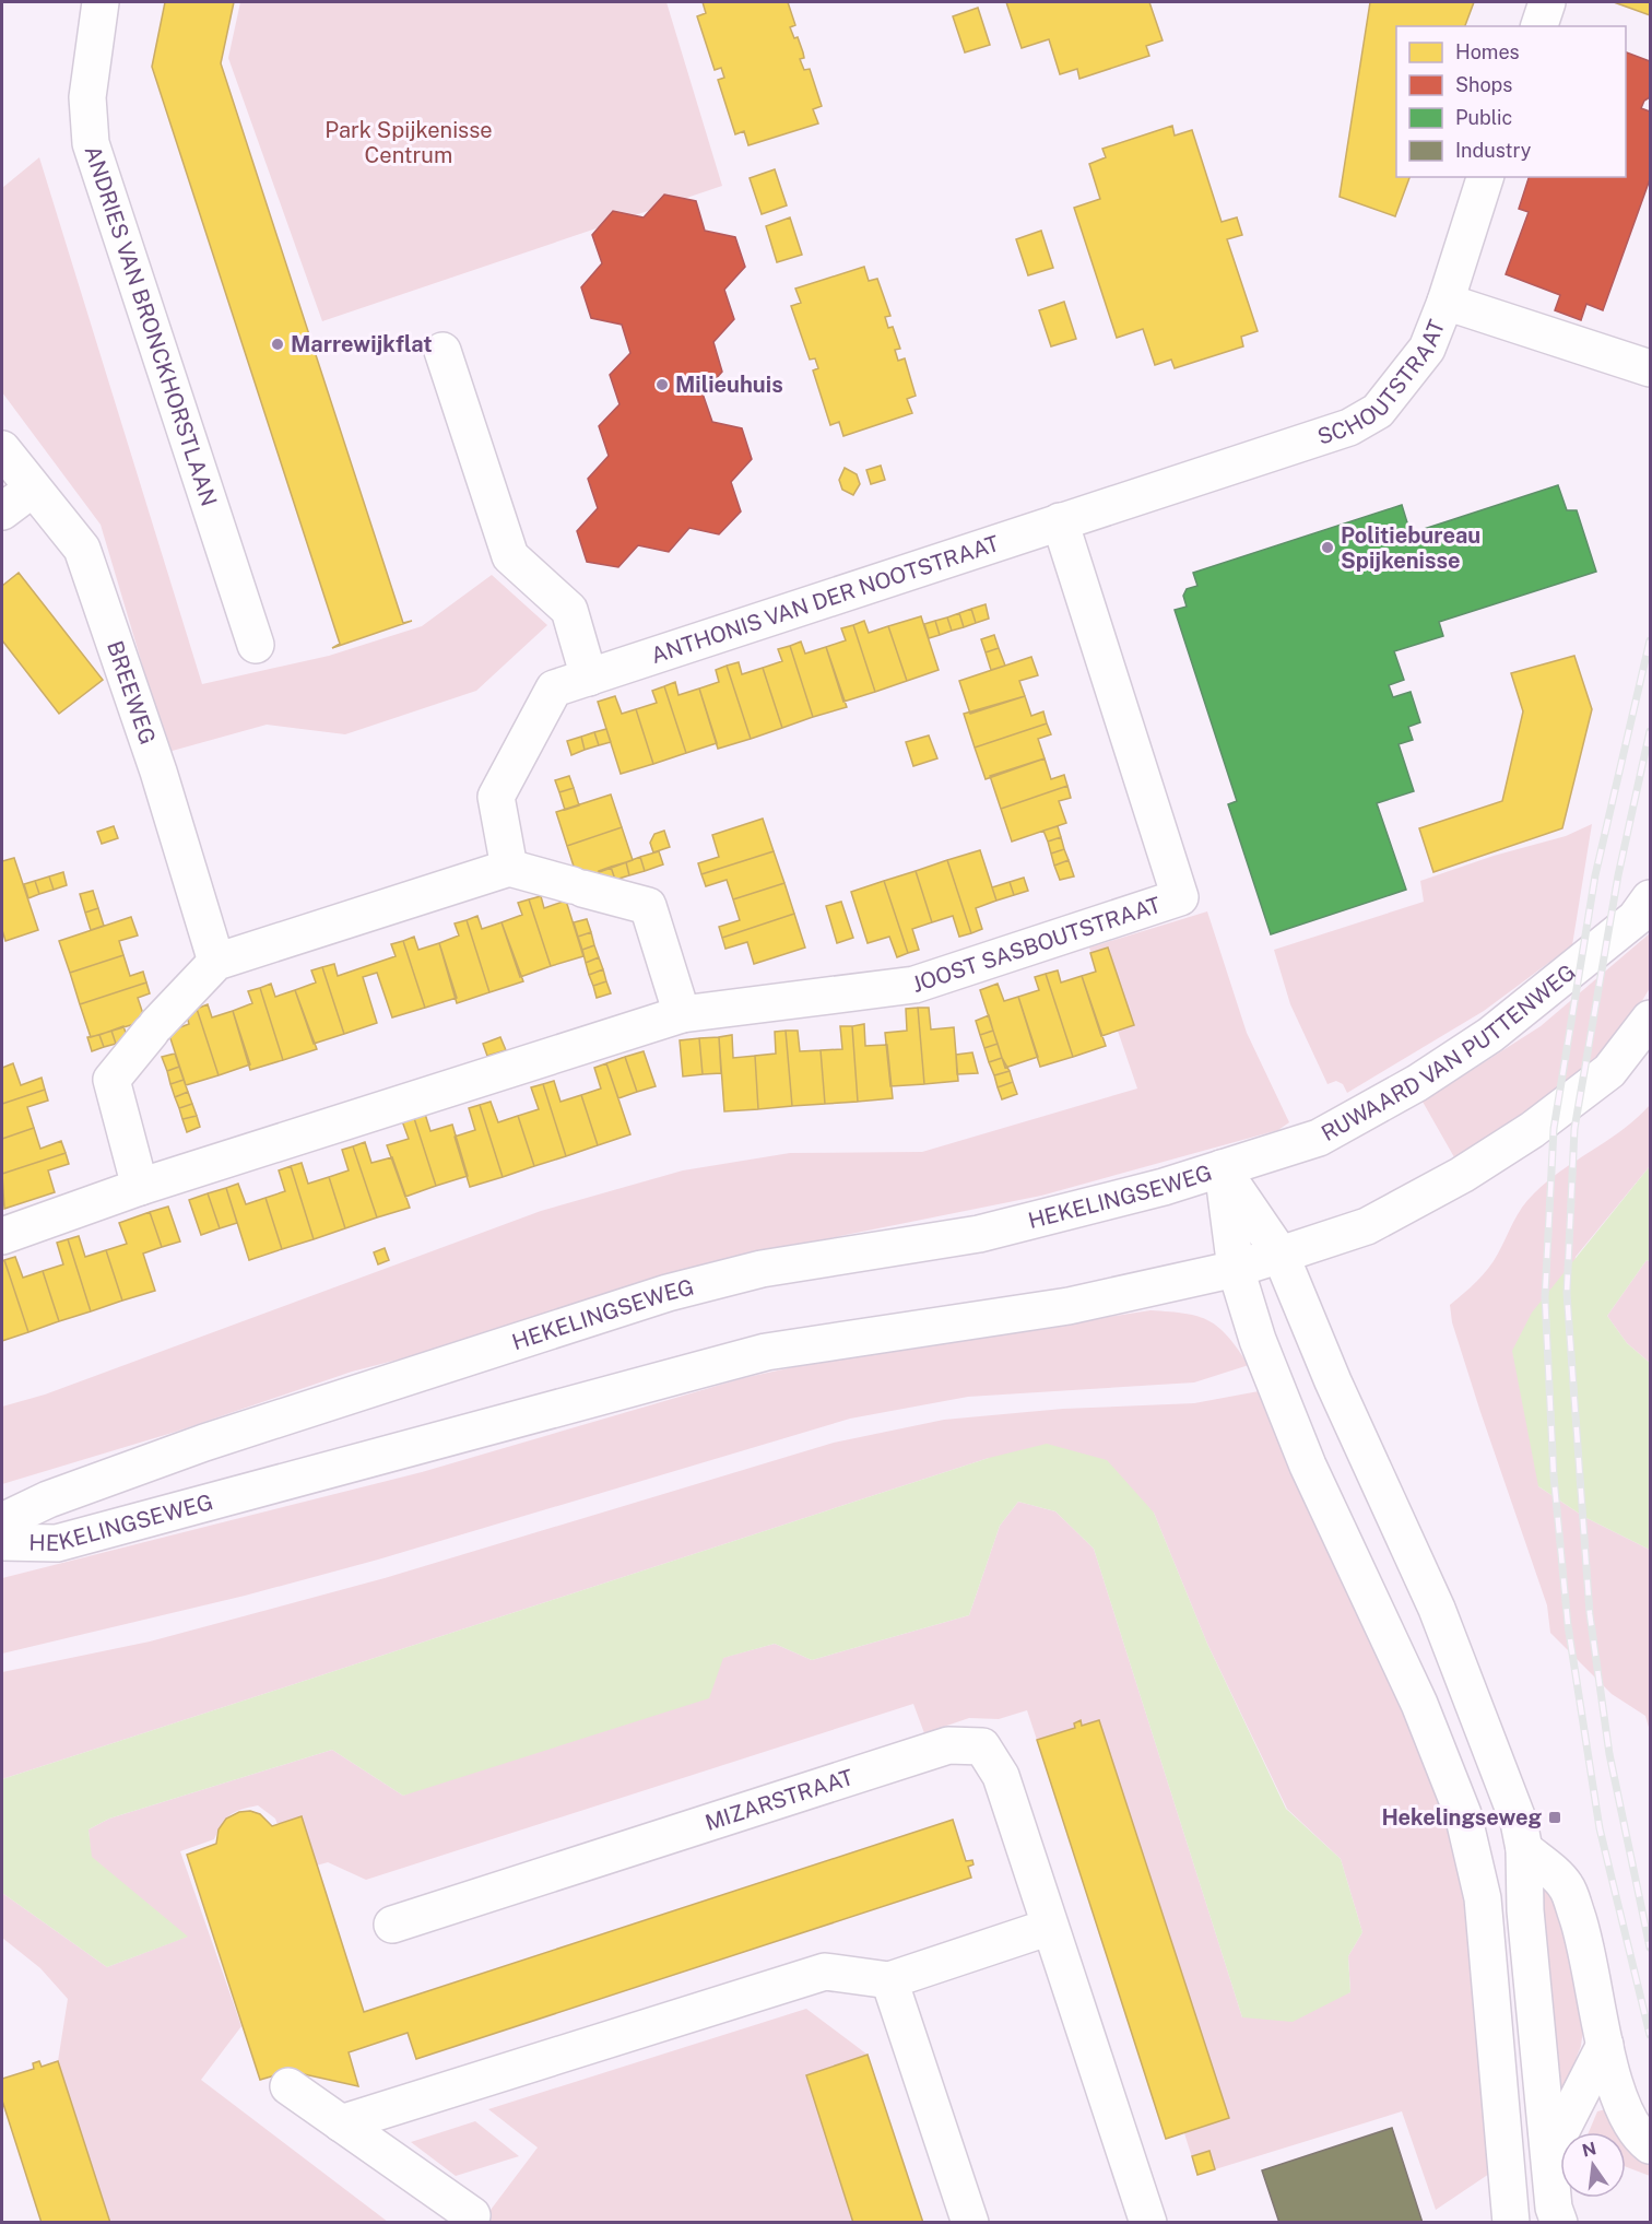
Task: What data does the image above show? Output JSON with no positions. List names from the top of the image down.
{
  "streets": {
    "street": [
      "ANDRIES VAN BRONCKHORSTLAAN",
      "SCHOUTSTRAAT",
      "ANTHONIS VAN DER NOOTSTRAAT",
      "BREEWEG",
      "JOOST SASBOUTSTRAAT",
      "RUWAARD VAN PUTTENWEG",
      "HEKELINGSEWEG",
      "MIZARSTRAAT"
    ]
  },
  "crossings": [
    ["SCHOUTSTRAAT", "ANTHONIS VAN DER NOOTSTRAAT"],
    ["ANTHONIS VAN DER NOOTSTRAAT", "JOOST SASBOUTSTRAAT"],
    ["RUWAARD VAN PUTTENWEG", "HEKELINGSEWEG"]
  ],
  "parks": ["Park Spijkenisse Centrum"],
  "places": {
    "other": ["Marrewijkflat", "Milieuhuis", "Politiebureau Spijkenisse"],
    "transit": ["Hekelingseweg"]
  },
  "legend": [
    "Homes",
    "Shops",
    "Public",
    "Industry"
  ],
  "north": "top"
}
